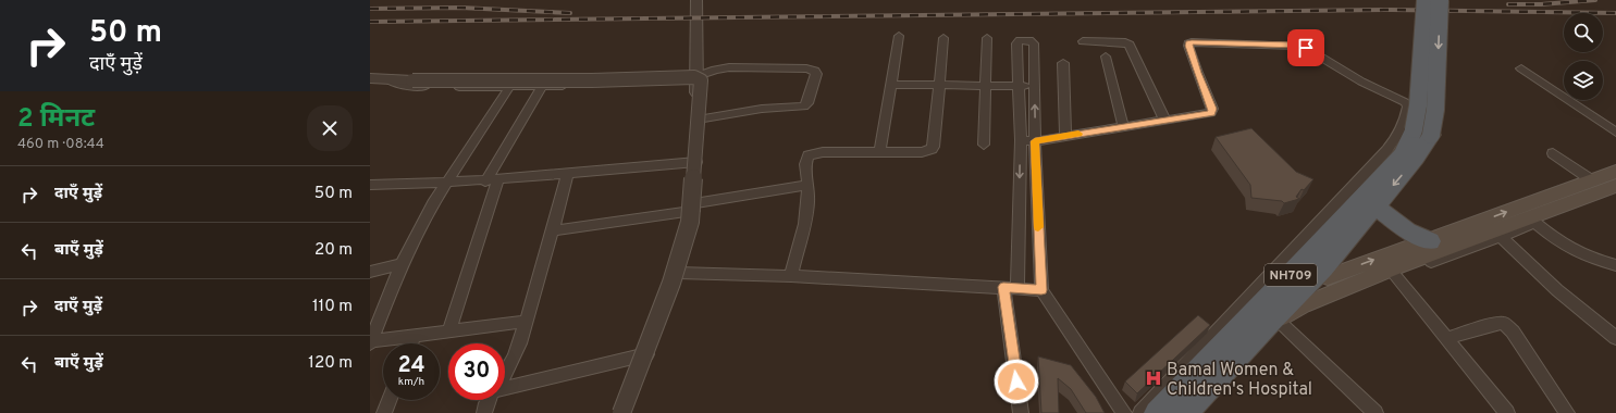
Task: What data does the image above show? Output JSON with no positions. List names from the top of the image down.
{
  "streets": {
    "highway": ["NH709"]
  },
  "places": {
    "hospital": ["Bamal Women & Children's Hospital"]
  },
  "page": {
    "turn": ["50 m", "दाएँ मुड़ें"],
    "heading": ["2 मिनट", "460 m · 08:44"],
    "list": [
      {
        "name": "दाएँ मुड़ें",
        "value": "50 m"
      },
      {
        "name": "बाएँ मुड़ें",
        "value": "20 m"
      },
      {
        "name": "दाएँ मुड़ें",
        "value": "110 m"
      },
      {
        "name": "बाएँ मुड़ें",
        "value": "120 m"
      }
    ],
    "speed": "24 km/h",
    "limit": "30"
  }
}
